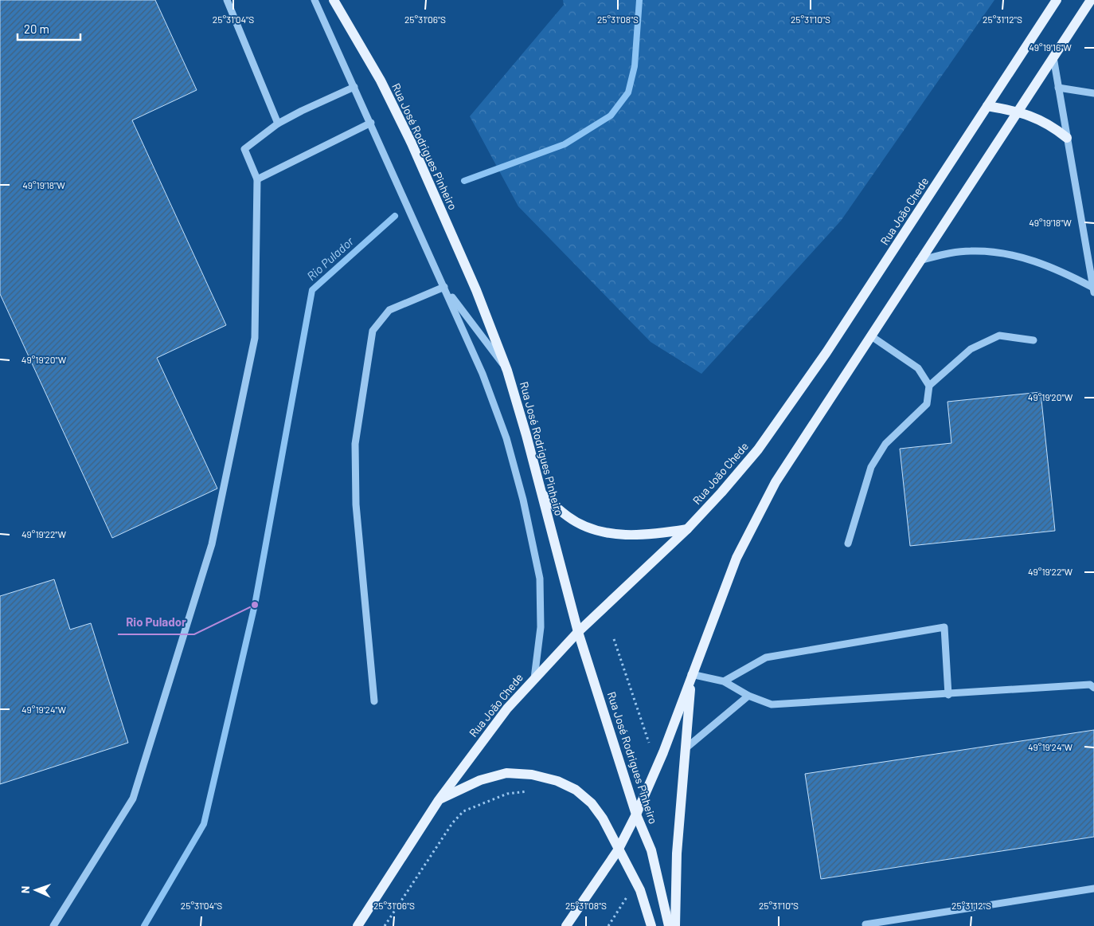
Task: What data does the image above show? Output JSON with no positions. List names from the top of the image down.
{
  "streets": {
    "main road": ["Rua José Rodrigues Pinheiro", "Rua João Chede"]
  },
  "crossings": [
    ["Rua José Rodrigues Pinheiro", "Rua João Chede"]
  ],
  "water": ["Rio Pulador"],
  "places": ["Rio Pulador"],
  "scale_bar": "20 m",
  "north": "left",
  "coordinates": [
    "25°31'04\"S",
    "25°31'06\"S",
    "25°31'08\"S",
    "25°31'10\"S",
    "25°31'12\"S",
    "49°19'16\"W",
    "49°19'18\"W",
    "49°19'20\"W",
    "49°19'22\"W",
    "49°19'24\"W"
  ]
}
